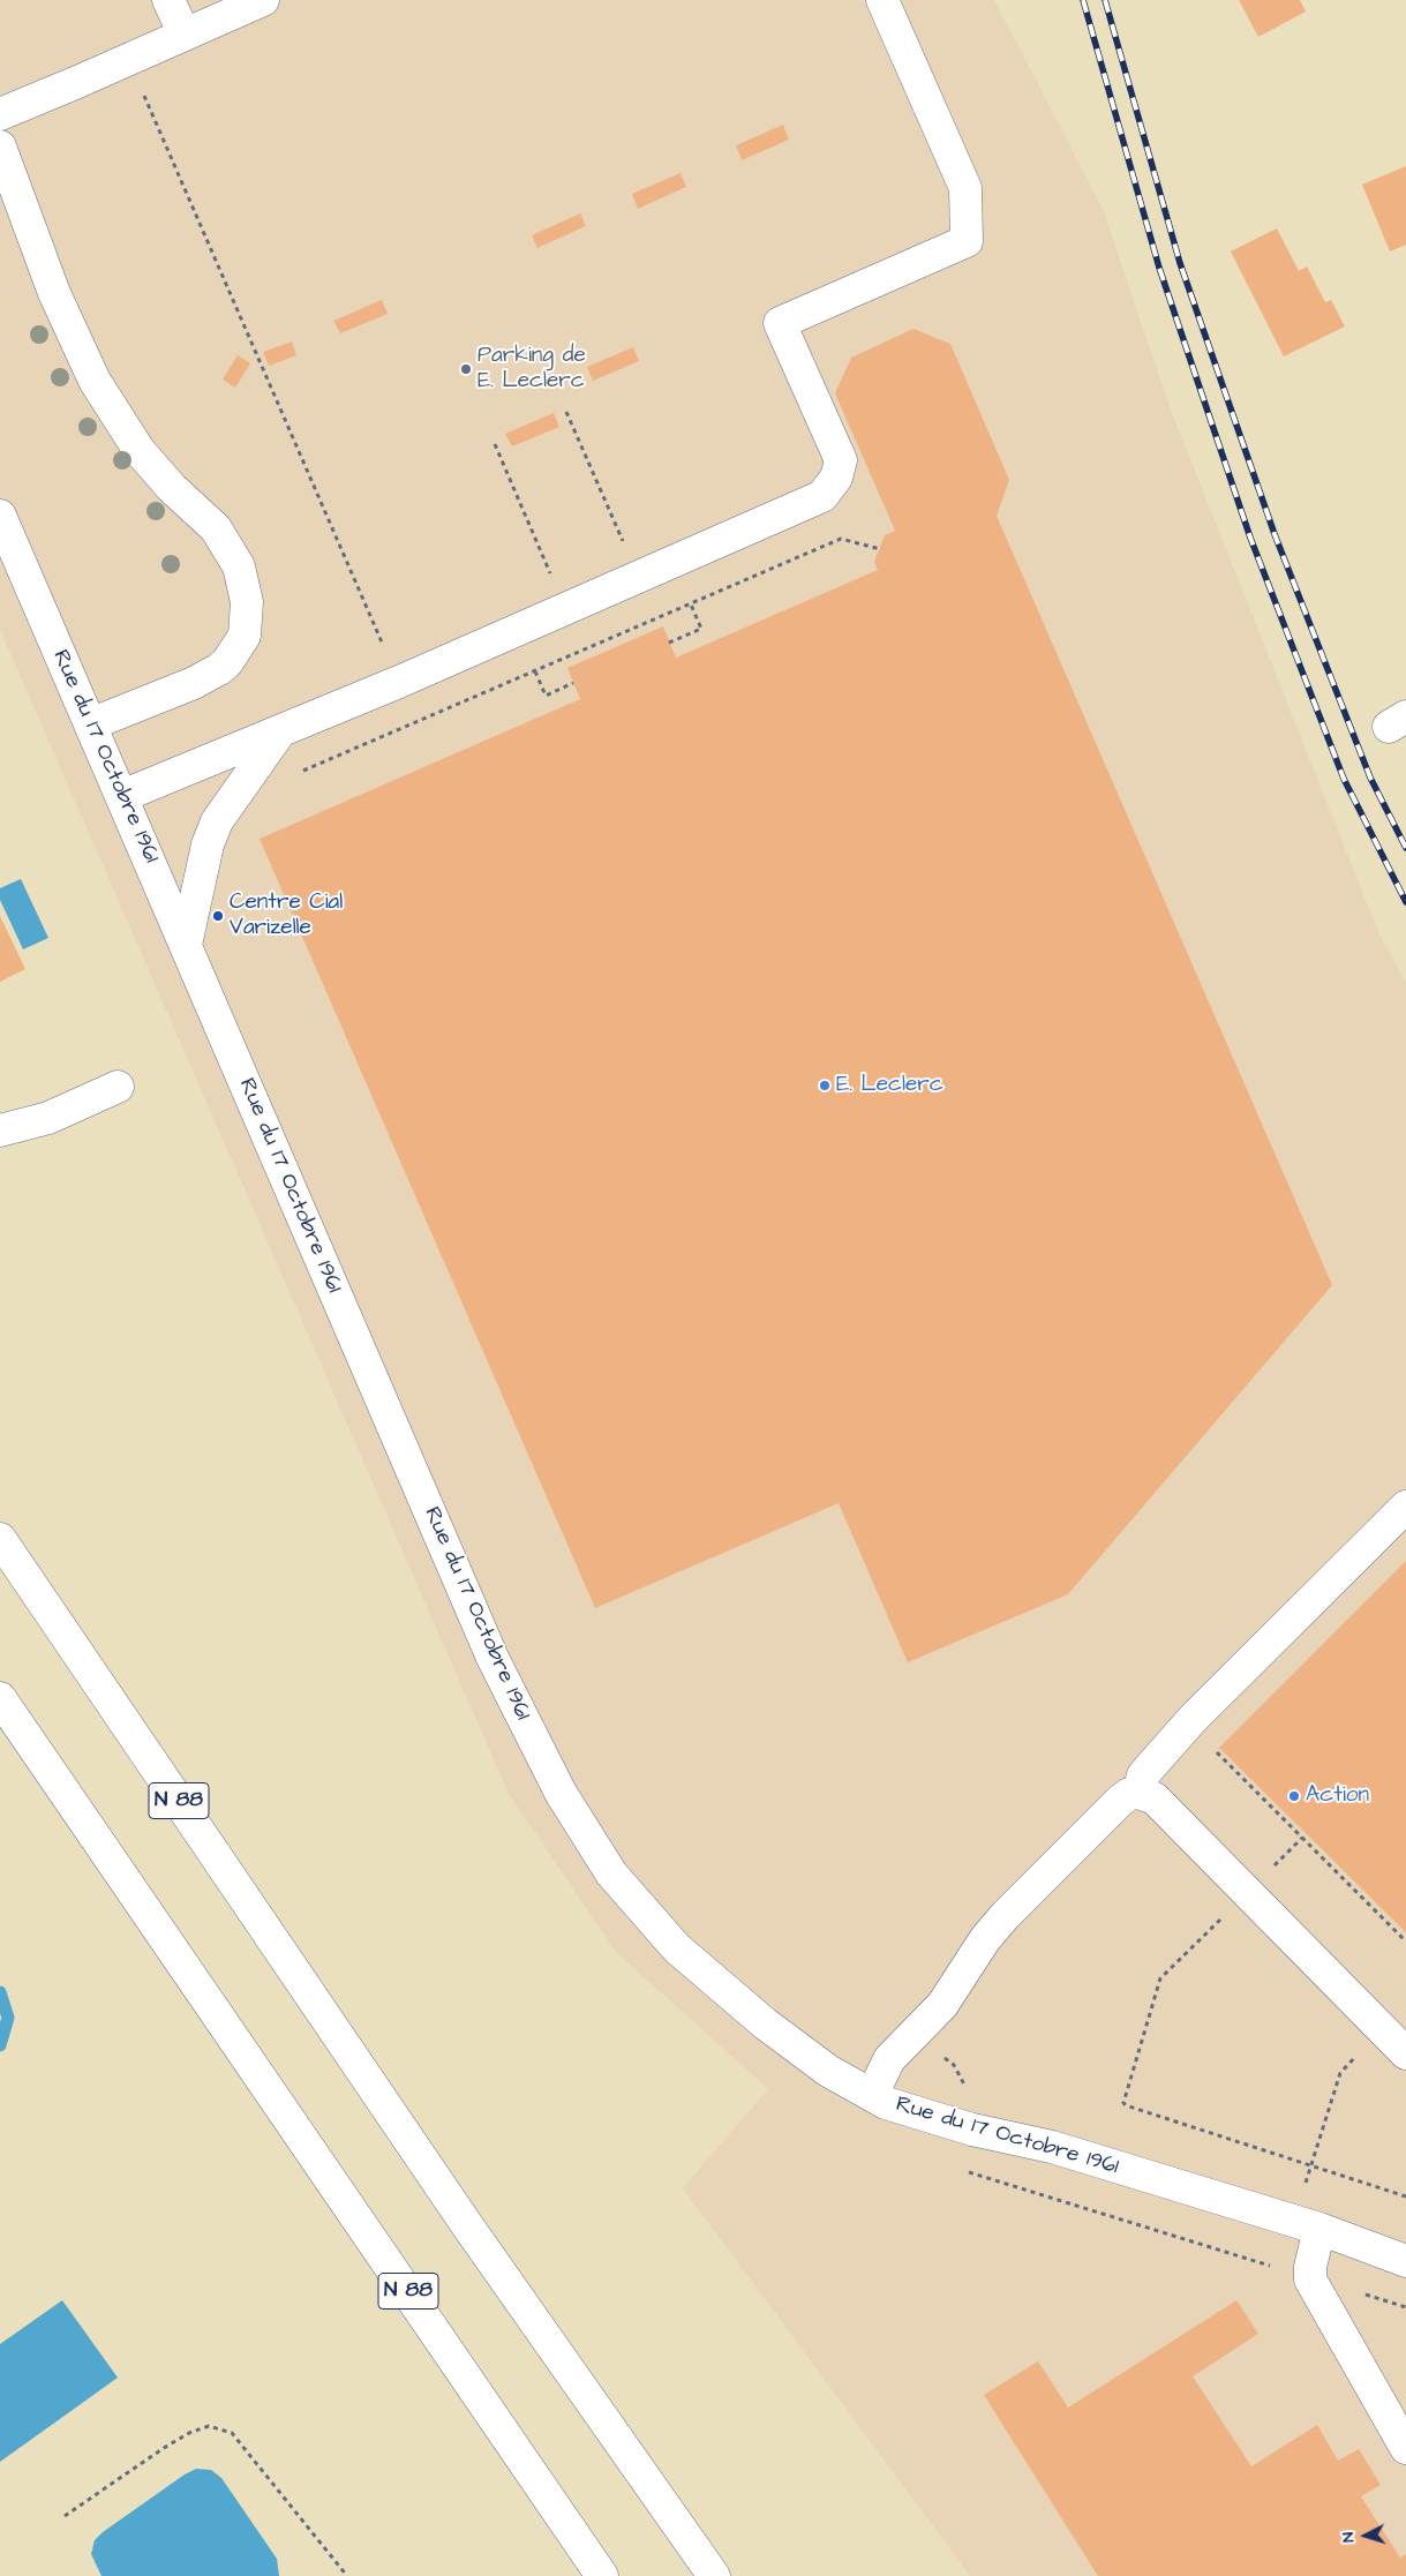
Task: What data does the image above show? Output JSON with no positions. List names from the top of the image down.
{
  "streets": {
    "main road": ["Rue du 17 Octobre 1961", "N 88"]
  },
  "places": [
    "Parking de E. Leclerc",
    "Centre Cial Varizelle",
    "E. Leclerc",
    "Action"
  ],
  "north": "left"
}
